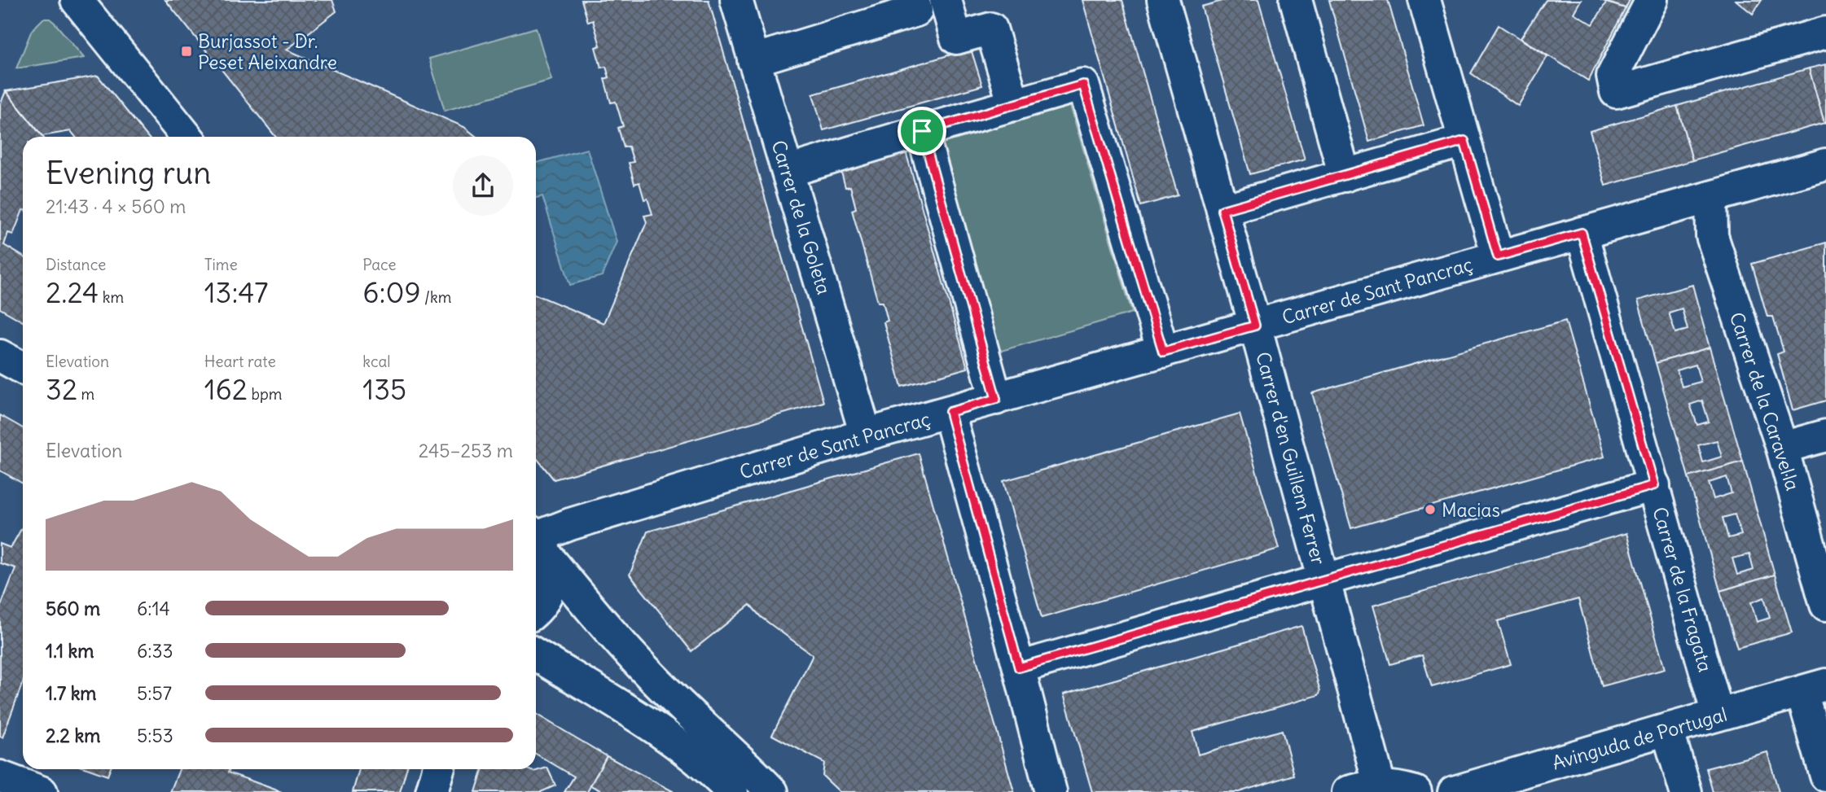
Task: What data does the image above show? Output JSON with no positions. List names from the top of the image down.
{
  "streets": {
    "street": [
      "Carrer de la Goleta",
      "Carrer de Sant Pancraç",
      "Carrer de la Caravel·la",
      "Carrer d'en Guillem Ferrer",
      "Carrer de la Fragata",
      "Avinguda de Portugal"
    ]
  },
  "crossings": [
    ["Carrer de la Goleta", "Carrer de Sant Pancraç"],
    ["Carrer de Sant Pancraç", "Carrer de la Caravel·la"],
    ["Carrer de Sant Pancraç", "Carrer d'en Guillem Ferrer"],
    ["Carrer de Sant Pancraç", "Carrer de la Fragata"],
    ["Carrer de la Fragata", "Avinguda de Portugal"]
  ],
  "places": {
    "transit": ["Burjassot - Dr. Peset Aleixandre"],
    "other": ["Macias"]
  },
  "page": {
    "heading": ["Evening run", "21:43 · 4 × 560 m"],
    "stats": [
      ["Distance", "2.24 km"],
      ["Time", "13:47"],
      ["Pace", "6:09 /km"],
      ["Elevation", "32 m"],
      ["Heart rate", "162 bpm"],
      ["kcal", "135"]
    ],
    "chart": ["Elevation", "245–253 m"],
    "list": [
      {
        "name": "560 m",
        "note": "6:14"
      },
      {
        "name": "1.1 km",
        "note": "6:33"
      },
      {
        "name": "1.7 km",
        "note": "5:57"
      },
      {
        "name": "2.2 km",
        "note": "5:53"
      }
    ]
  }
}
